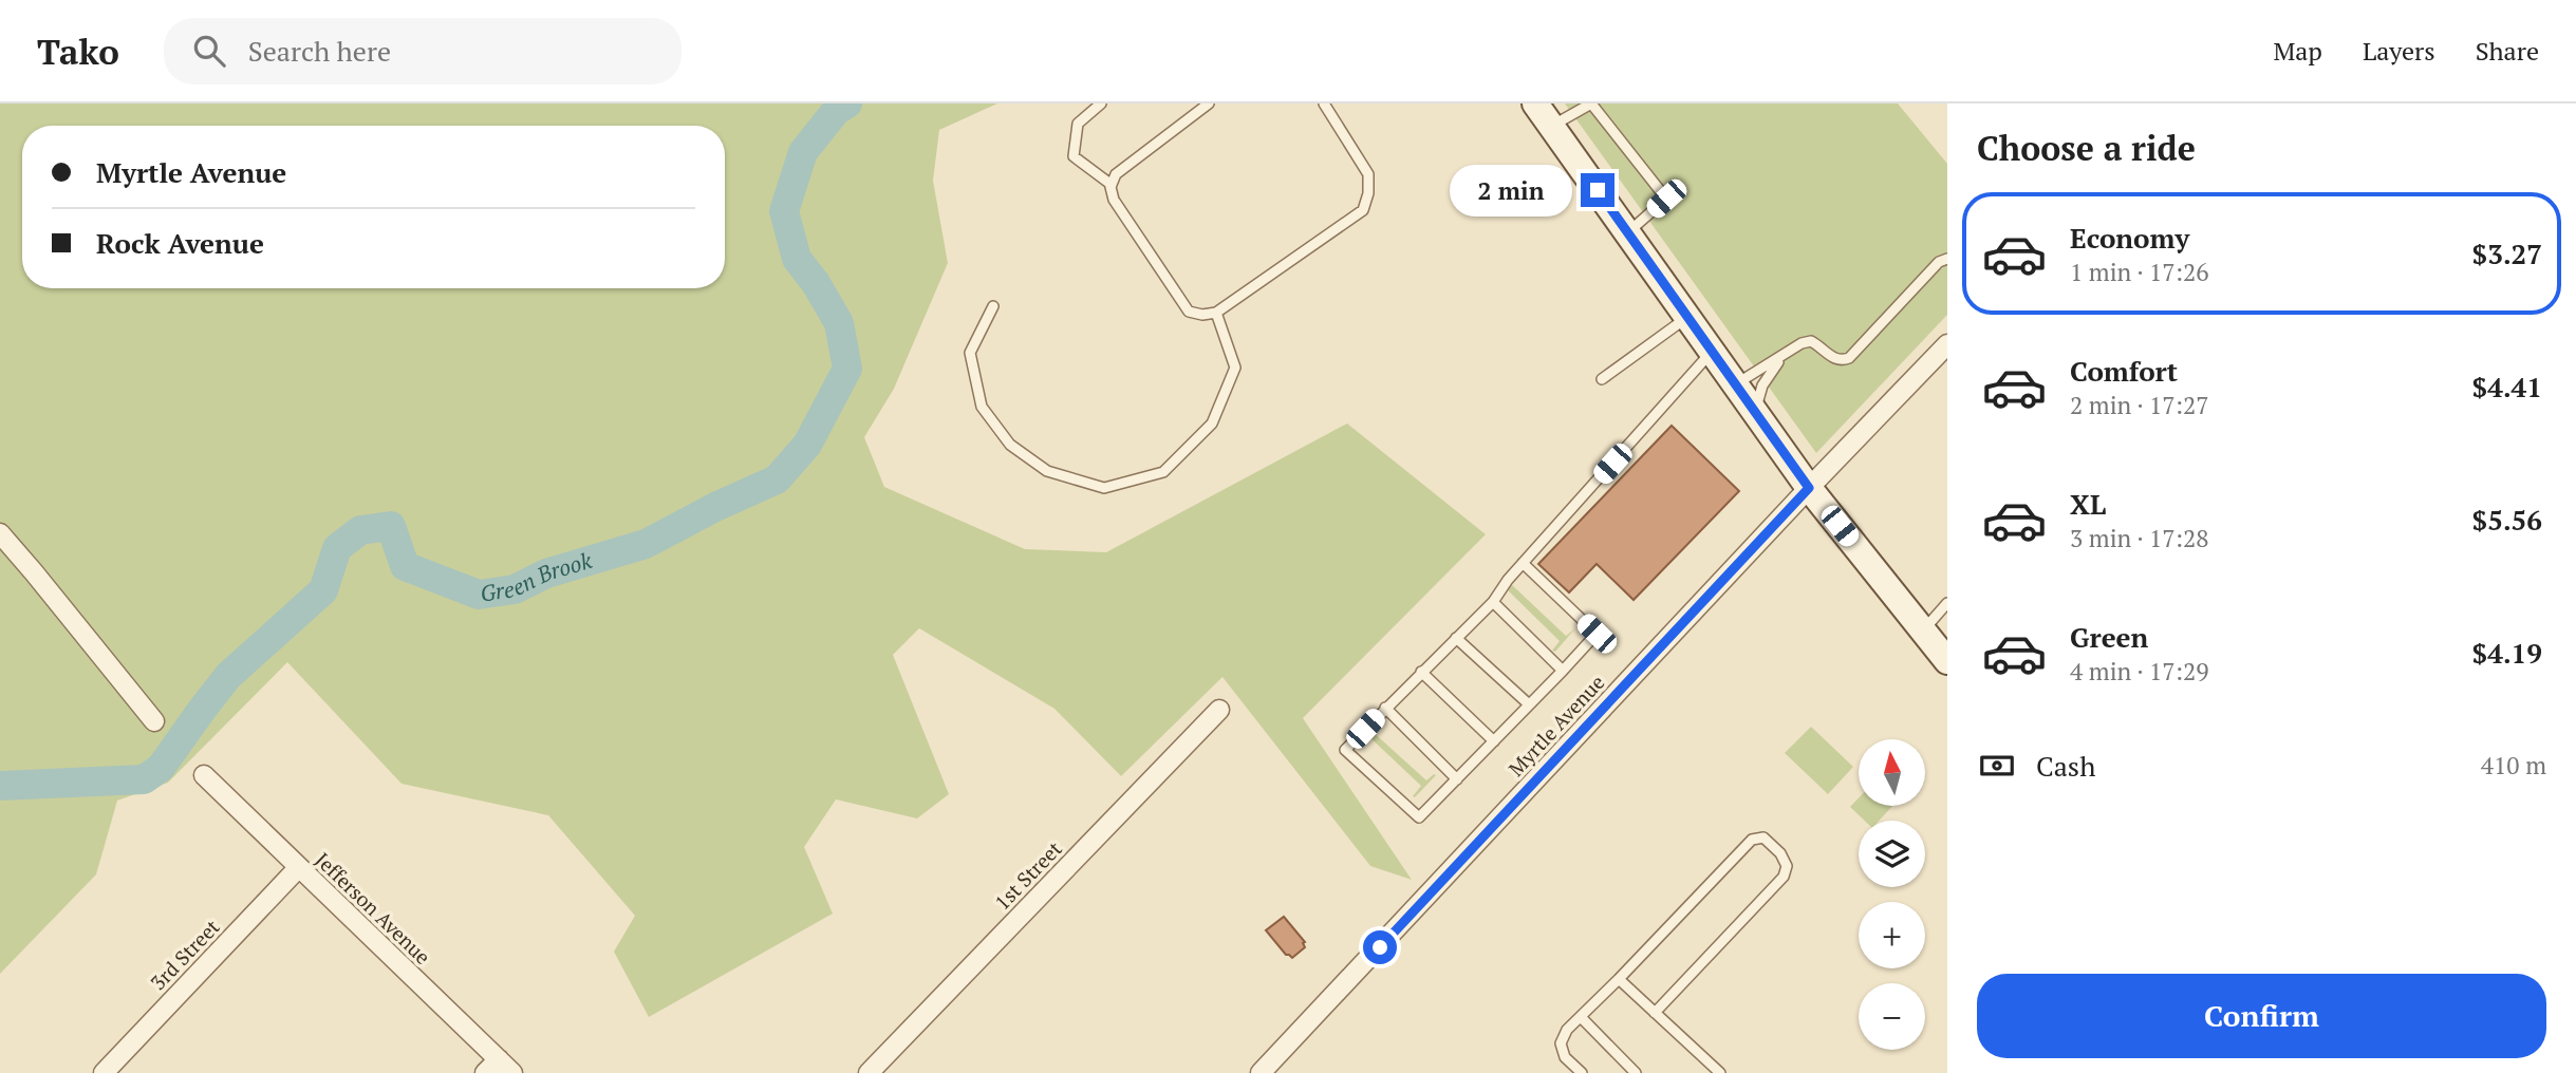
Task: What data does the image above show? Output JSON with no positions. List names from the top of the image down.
{
  "streets": {
    "street": [
      "Myrtle Avenue",
      "1st Street",
      "Jefferson Avenue",
      "3rd Street"
    ]
  },
  "crossings": [
    ["Jefferson Avenue", "3rd Street"]
  ],
  "water": ["Green Brook"],
  "north": "top",
  "page": {
    "header": "Tako",
    "search": "Search here",
    "nav": ["Map", "Layers", "Share"],
    "heading": "Choose a ride",
    "banner": ["Myrtle Avenue", "Rock Avenue"],
    "bubble": "2 min",
    "list": [
      {
        "name": "Economy",
        "note": "1 min · 17:26",
        "value": "$3.27"
      },
      {
        "name": "Comfort",
        "note": "2 min · 17:27",
        "value": "$4.41"
      },
      {
        "name": "XL",
        "note": "3 min · 17:28",
        "value": "$5.56"
      },
      {
        "name": "Green",
        "note": "4 min · 17:29",
        "value": "$4.19"
      }
    ],
    "pay": ["Cash", "410 m"],
    "map_buttons": ["+", "−"],
    "buttons": "Confirm"
  }
}
